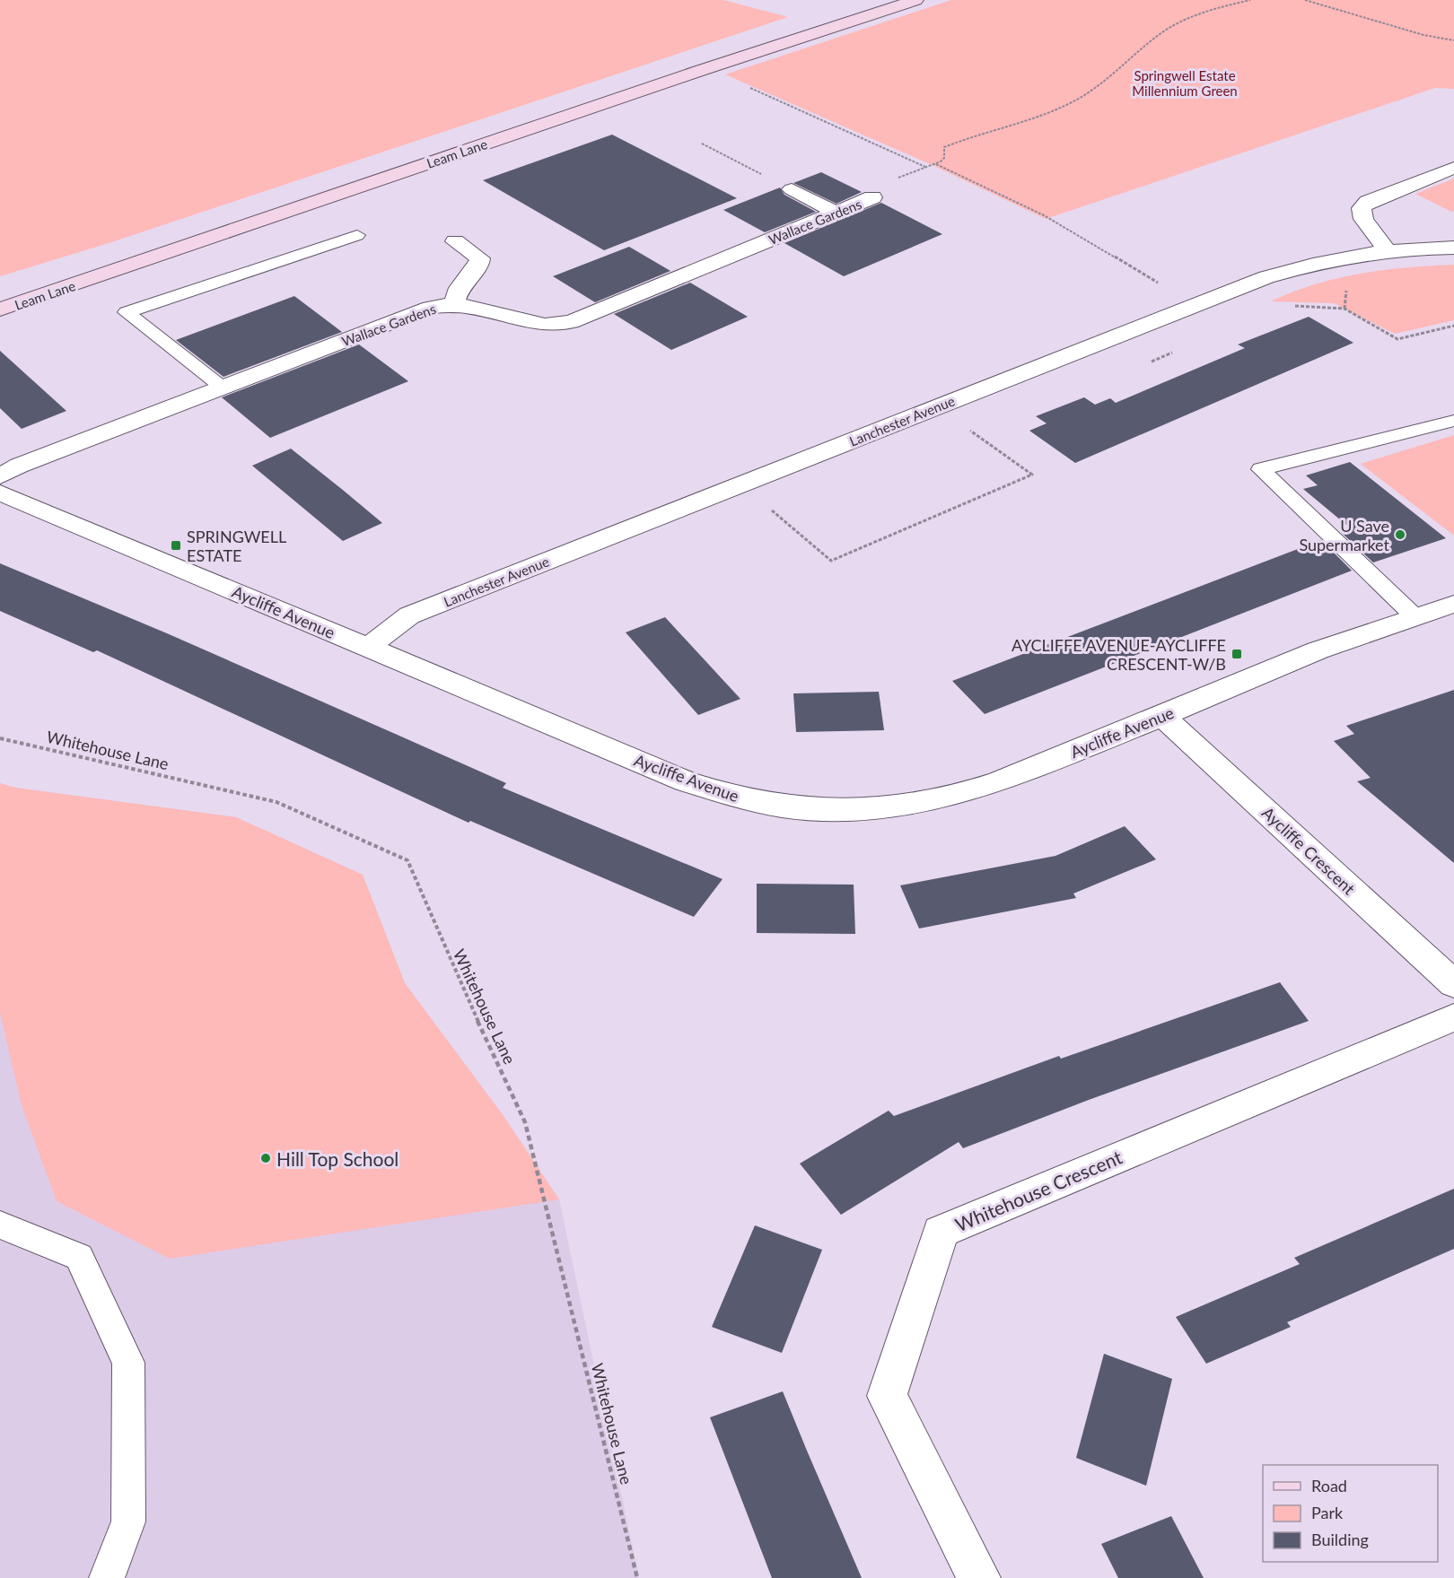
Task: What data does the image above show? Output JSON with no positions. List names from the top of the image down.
{
  "streets": {
    "main road": ["Leam Lane"],
    "street": [
      "Wallace Gardens",
      "Lanchester Avenue",
      "Aycliffe Avenue",
      "Aycliffe Crescent",
      "Whitehouse Crescent"
    ],
    "path": ["Whitehouse Lane"]
  },
  "crossings": [
    ["Lanchester Avenue", "Aycliffe Avenue"],
    ["Aycliffe Avenue", "Aycliffe Crescent"]
  ],
  "parks": ["Springwell Estate Millennium Green"],
  "places": {
    "other": ["U Save Supermarket", "Hill Top School"],
    "transit": ["SPRINGWELL ESTATE", "AYCLIFFE AVENUE-AYCLIFFE CRESCENT-W/B"]
  },
  "legend": ["Road", "Park", "Building"]
}
